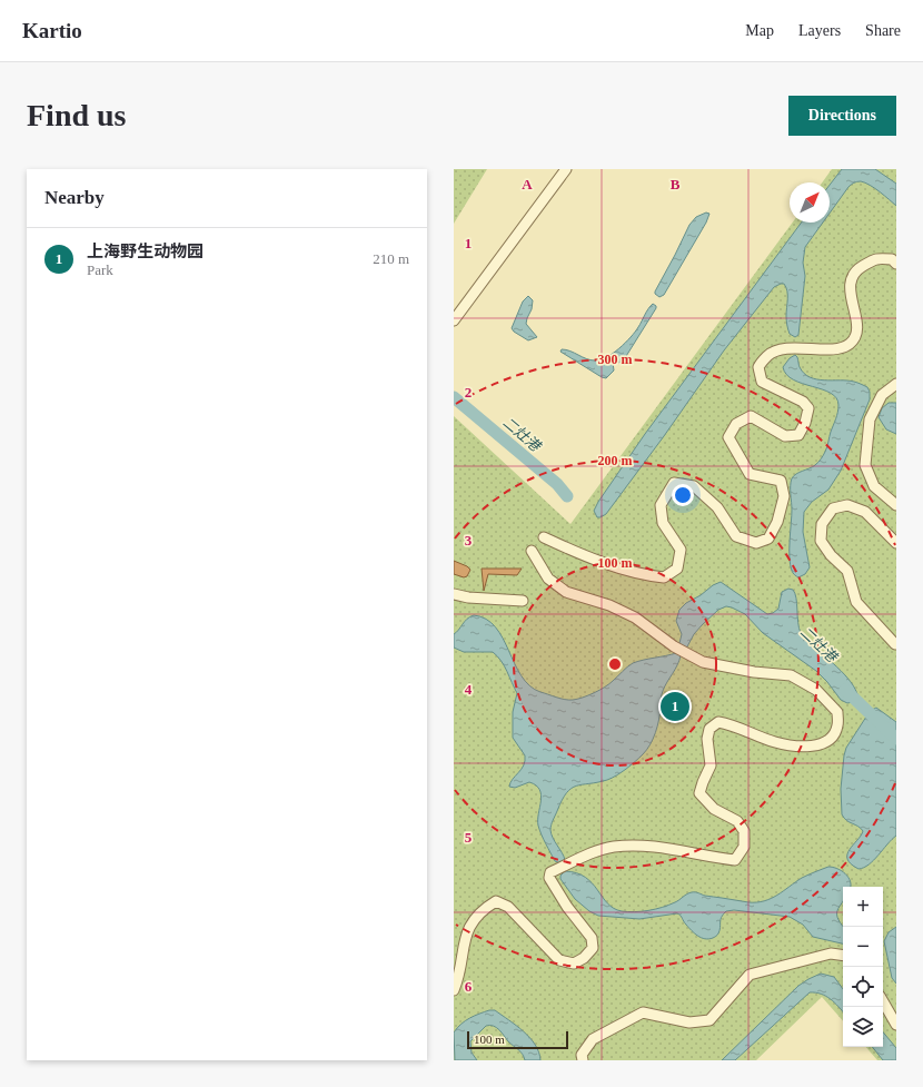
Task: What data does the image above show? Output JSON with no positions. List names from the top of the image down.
{
  "water": ["二灶港"],
  "scale_bar": "100 m",
  "north": "top right",
  "page": {
    "header": "Kartio",
    "nav": ["Map", "Layers", "Share"],
    "buttons": "Directions",
    "title": "Find us",
    "heading": "Nearby",
    "list": [
      {
        "mark": "1",
        "name": "上海野生动物园",
        "note": "Park",
        "value": "210 m"
      }
    ],
    "pins": "1",
    "map_buttons": ["+", "−"],
    "scale": "100 m"
  },
  "grid": {
    "columns": ["A", "B"],
    "rows": [
      "1",
      "2",
      "3",
      "4",
      "5",
      "6"
    ]
  },
  "rings": ["300 m", "200 m", "100 m"]
}
